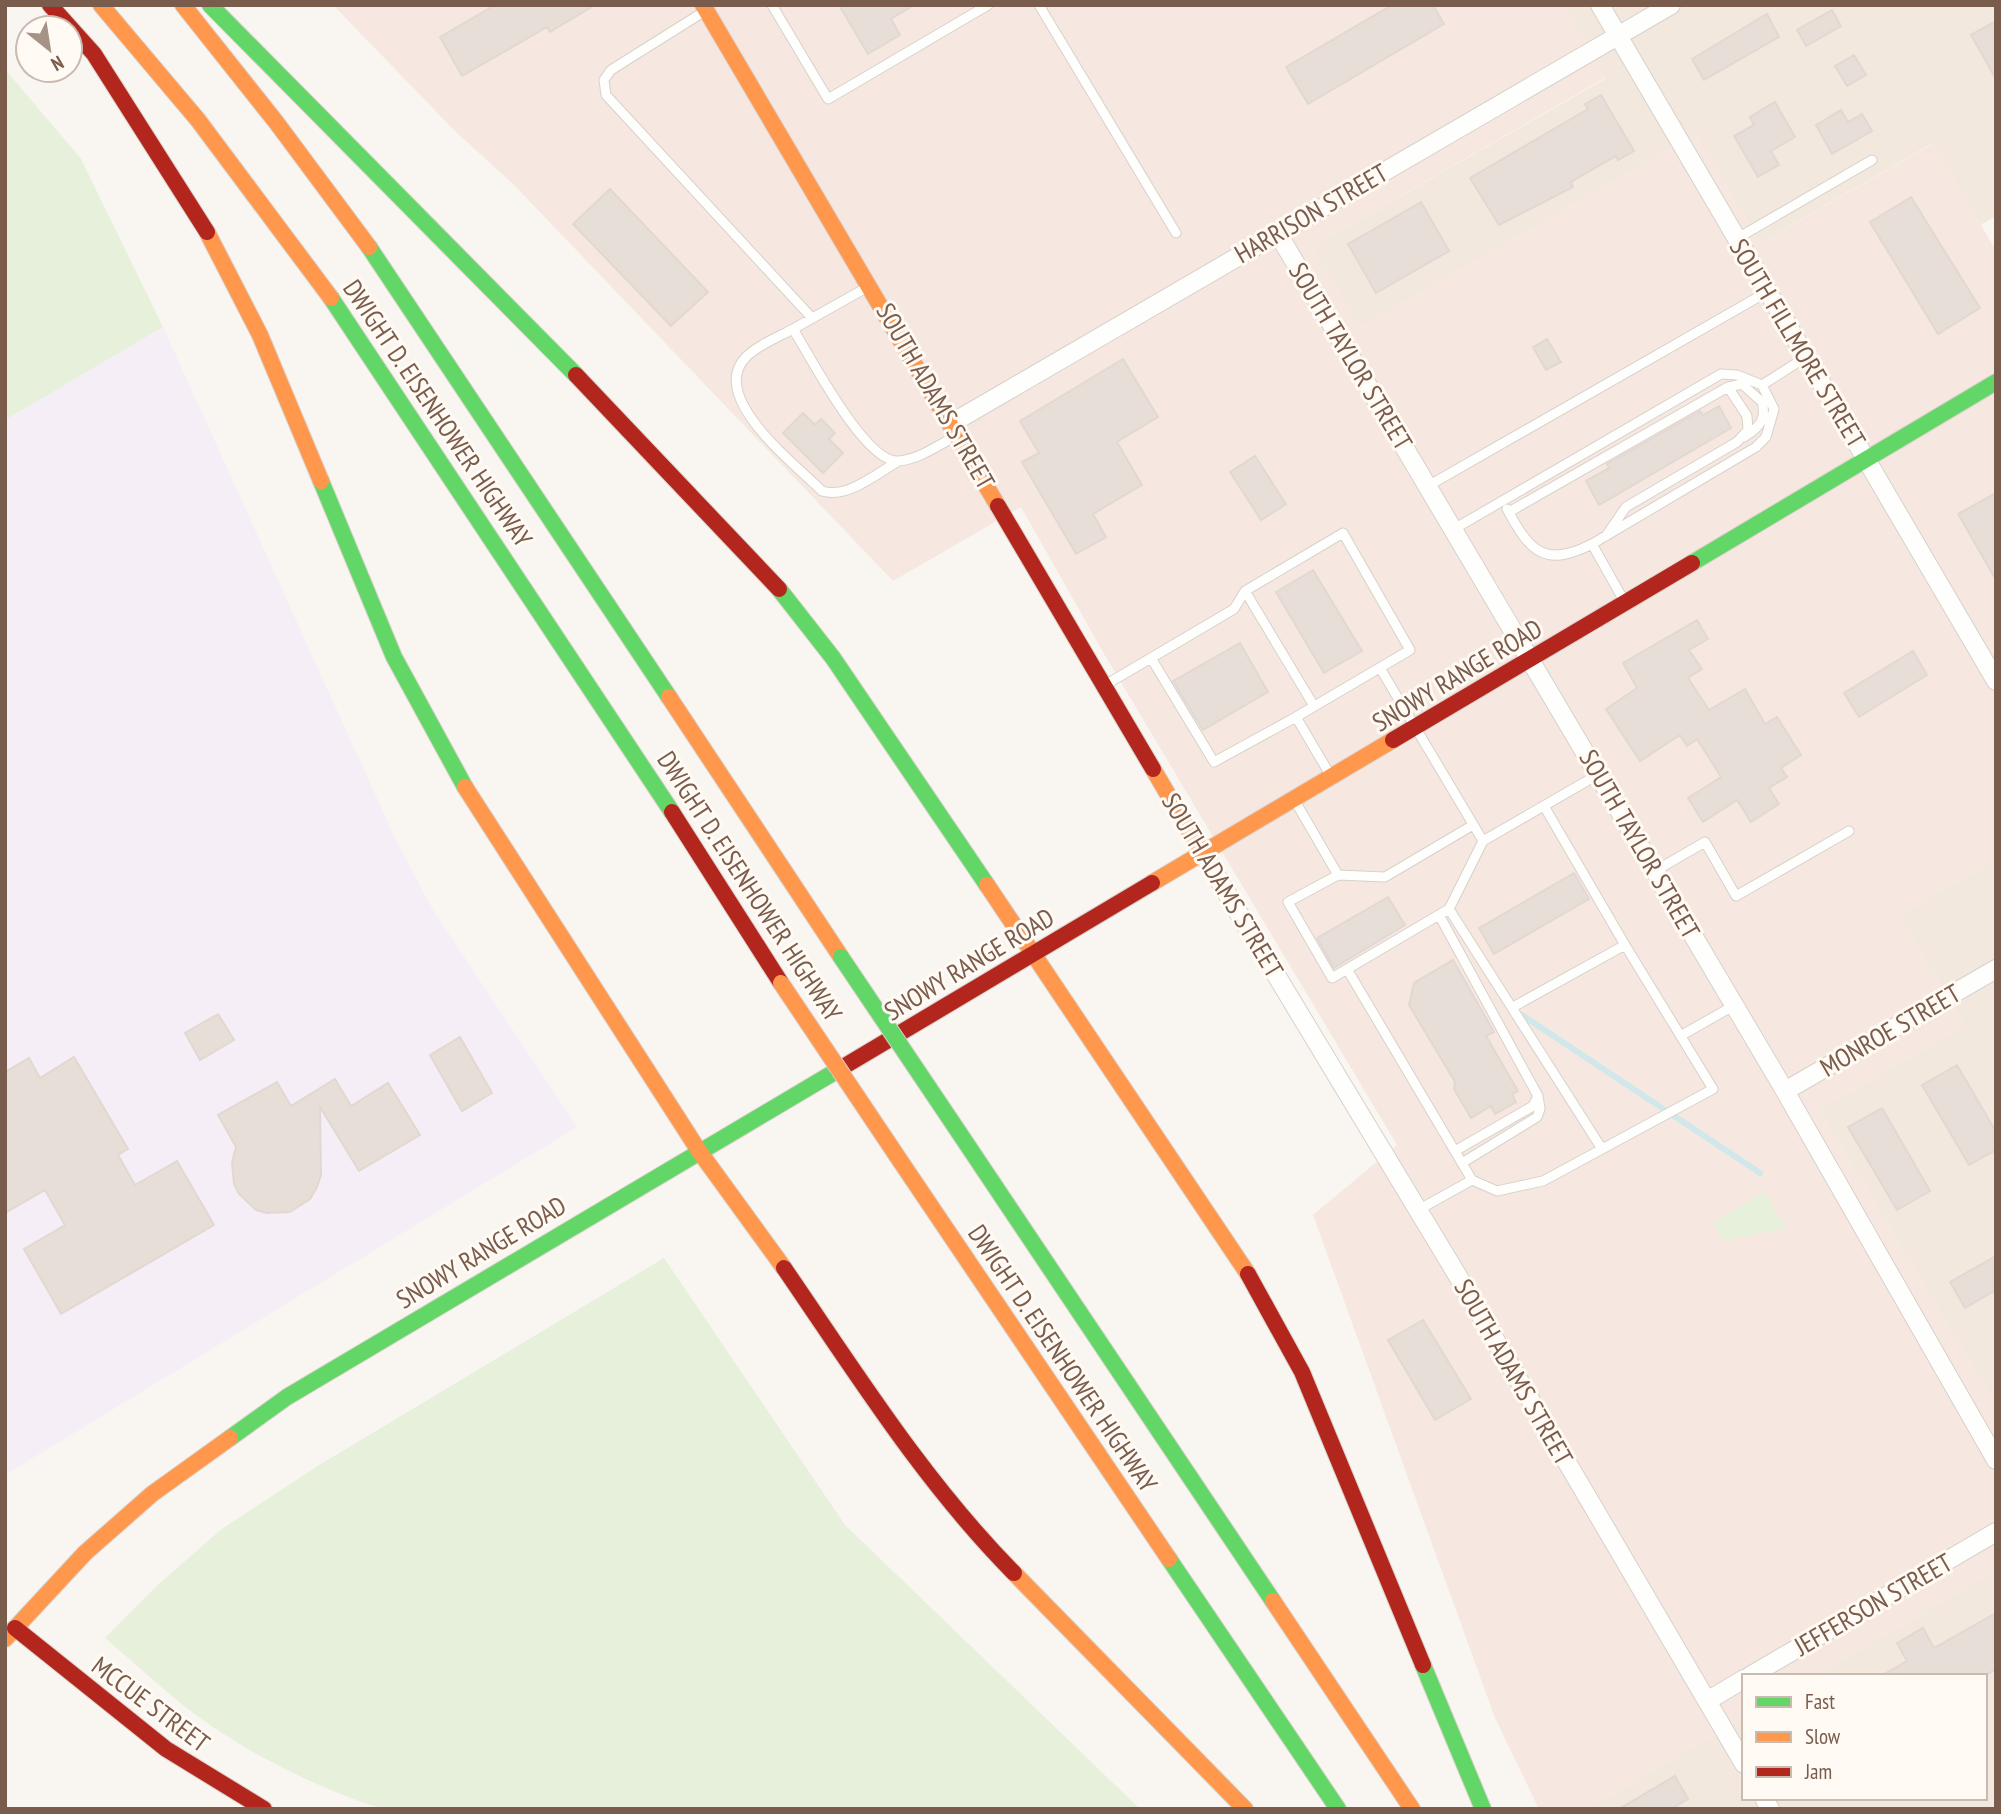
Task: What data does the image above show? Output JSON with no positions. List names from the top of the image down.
{
  "streets": {
    "main road": [
      "SOUTH ADAMS STREET",
      "DWIGHT D. EISENHOWER HIGHWAY",
      "SNOWY RANGE ROAD",
      "MCCUE STREET"
    ],
    "street": [
      "HARRISON STREET",
      "SOUTH FILLMORE STREET",
      "SOUTH TAYLOR STREET",
      "MONROE STREET",
      "JEFFERSON STREET"
    ]
  },
  "crossings": [
    ["HARRISON STREET", "SOUTH FILLMORE STREET"],
    ["HARRISON STREET", "SOUTH TAYLOR STREET"],
    ["HARRISON STREET", "SOUTH ADAMS STREET"],
    ["SOUTH FILLMORE STREET", "SNOWY RANGE ROAD"],
    ["SOUTH TAYLOR STREET", "SNOWY RANGE ROAD"],
    ["SOUTH TAYLOR STREET", "MONROE STREET"],
    ["SOUTH ADAMS STREET", "SNOWY RANGE ROAD"],
    ["SNOWY RANGE ROAD", "MCCUE STREET"]
  ],
  "legend": ["Fast", "Slow", "Jam"],
  "north": "bottom right"
}
